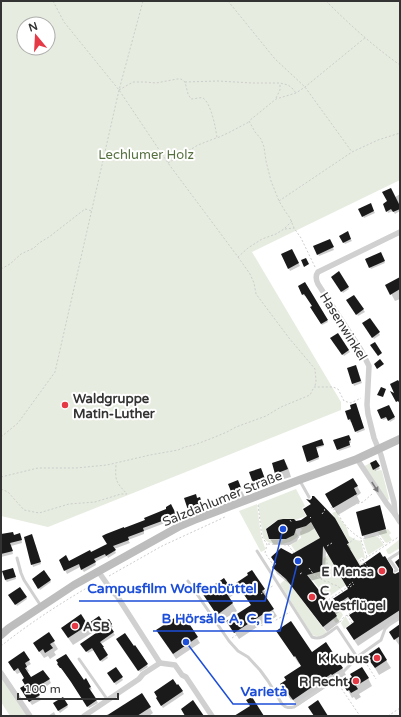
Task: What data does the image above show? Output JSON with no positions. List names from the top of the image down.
{
  "streets": {
    "main road": ["Salzdahlumer Straße"],
    "street": ["Hasenwinkel"]
  },
  "crossings": [
    ["Hasenwinkel", "Salzdahlumer Straße"]
  ],
  "parks": ["Lechlumer Holz"],
  "places": [
    "Waldgruppe Matin-Luther",
    "Campusfilm Wolfenbüttel",
    "B Hörsäle A, C, E",
    "E Mensa",
    "C Westflügel",
    "ASB",
    "Varietà",
    "K Kubus",
    "R Recht"
  ],
  "scale_bar": "100 m",
  "north": "top"
}
